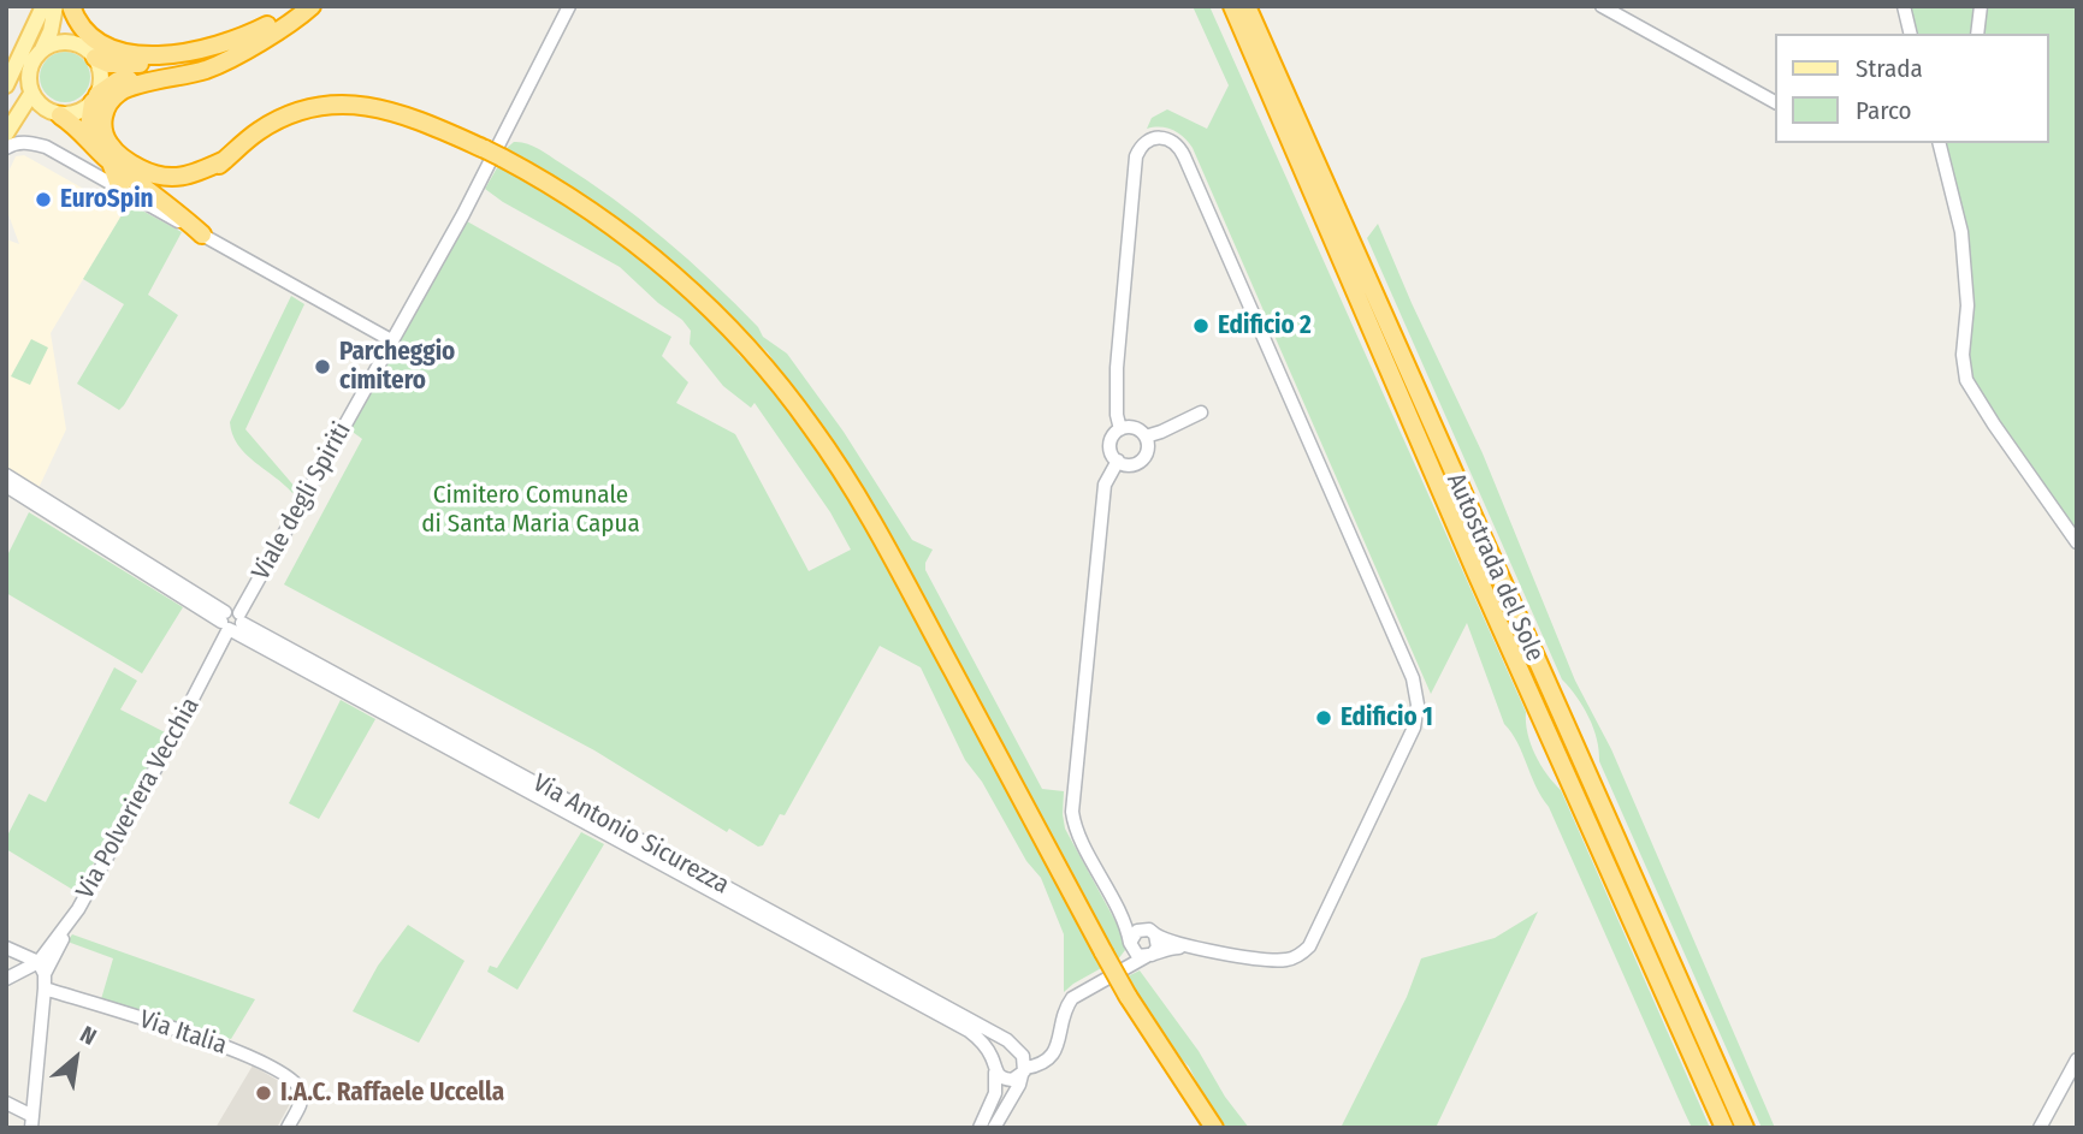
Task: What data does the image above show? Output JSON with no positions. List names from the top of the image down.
{
  "streets": {
    "highway": ["Autostrada del Sole"],
    "street": [
      "Viale degli Spiriti",
      "Via Polveriera Vecchia",
      "Via Antonio Sicurezza",
      "Via Italia"
    ]
  },
  "crossings": [
    ["Viale degli Spiriti", "Via Polveriera Vecchia"],
    ["Viale degli Spiriti", "Via Antonio Sicurezza"],
    ["Via Polveriera Vecchia", "Via Antonio Sicurezza"]
  ],
  "parks": ["Cimitero Comunale di Santa Maria Capua"],
  "places": [
    "EuroSpin",
    "Edificio 2",
    "Parcheggio cimitero",
    "Edificio 1",
    "I.A.C. Raffaele Uccella"
  ],
  "legend": ["Strada", "Parco"],
  "north": "top right"
}
